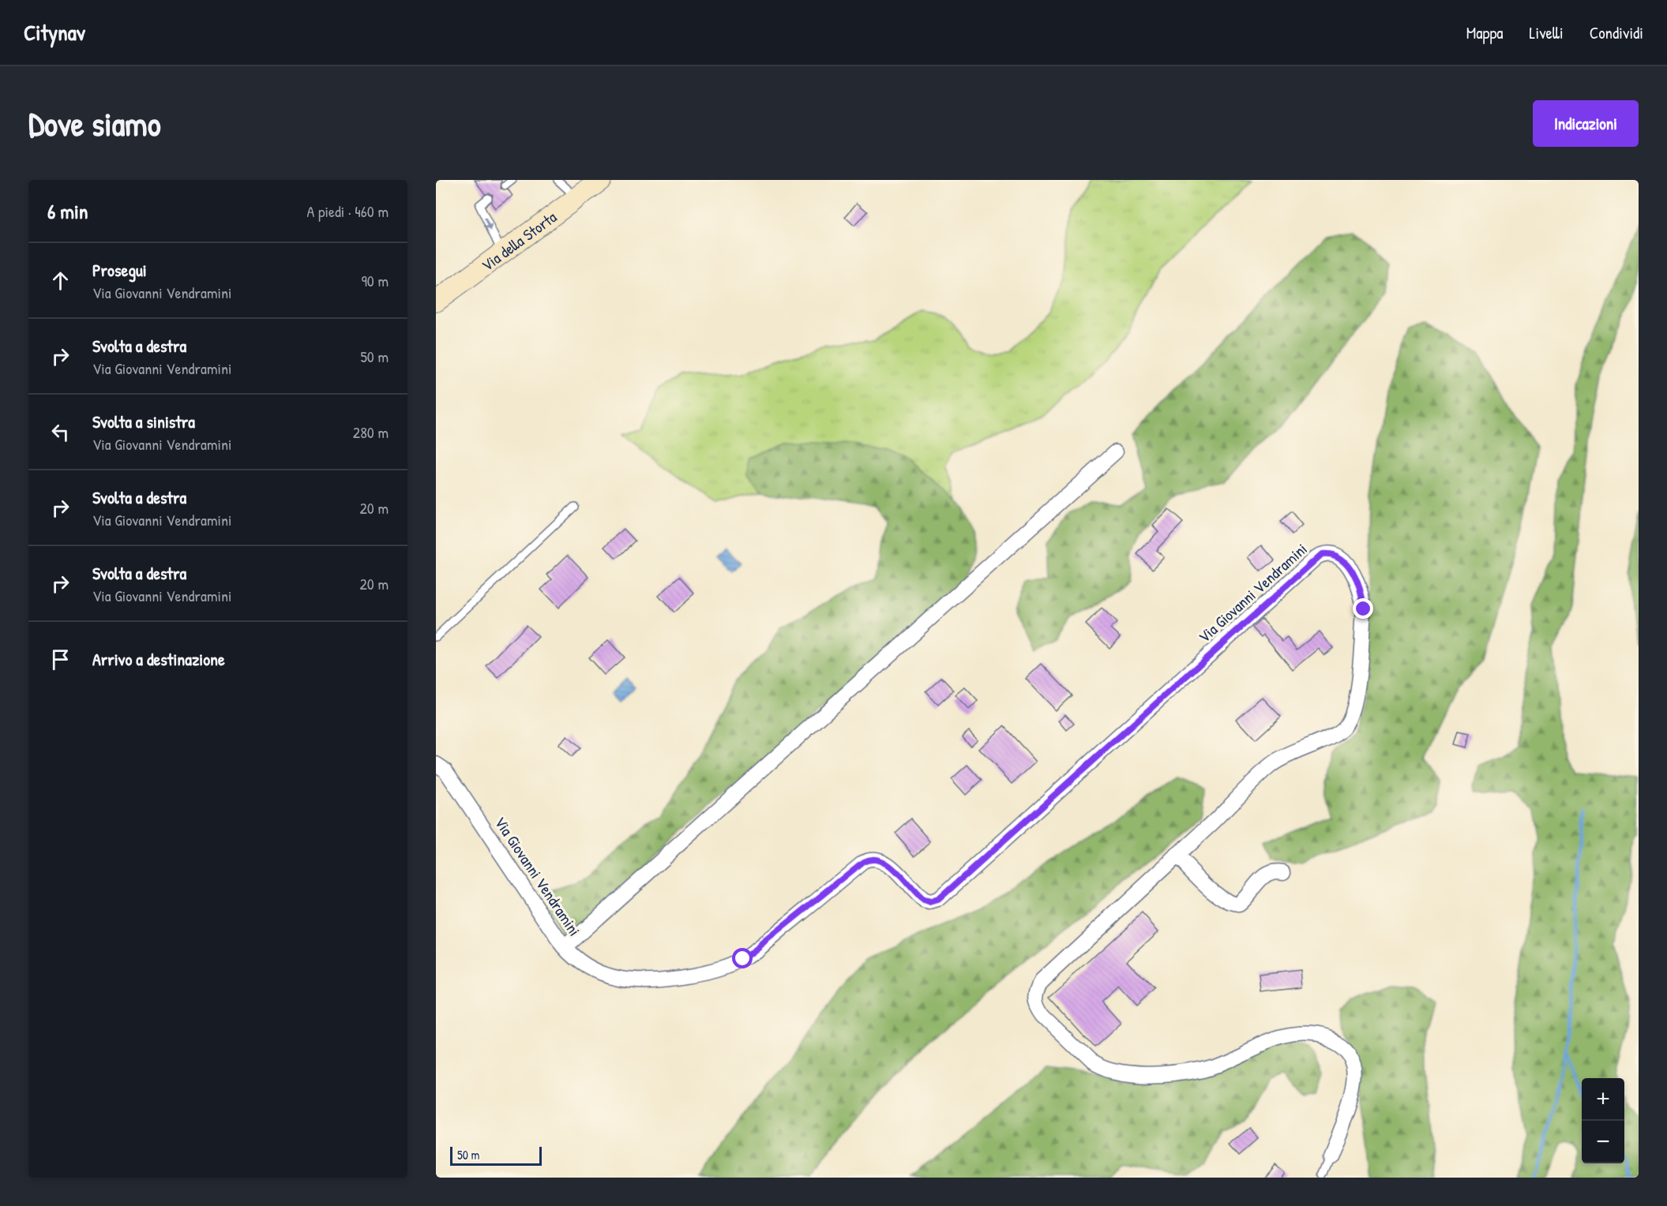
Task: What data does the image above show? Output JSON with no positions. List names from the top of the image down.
{
  "streets": {
    "main road": ["Via della Storta"],
    "street": ["Via Giovanni Vendramini"]
  },
  "scale_bar": "50 m",
  "page": {
    "header": "Citynav",
    "nav": ["Mappa", "Livelli", "Condividi"],
    "buttons": "Indicazioni",
    "title": "Dove siamo",
    "heading": ["6 min", "A piedi · 460 m"],
    "list": [
      ["Prosegui", "Via Giovanni Vendramini", "90 m"],
      ["Svolta a destra", "Via Giovanni Vendramini", "50 m"],
      ["Svolta a sinistra", "Via Giovanni Vendramini", "280 m"],
      ["Svolta a destra", "Via Giovanni Vendramini", "20 m"],
      ["Svolta a destra", "Via Giovanni Vendramini", "20 m"],
      "Arrivo a destinazione"
    ],
    "map_buttons": ["+", "−"],
    "scale": "50 m"
  }
}
